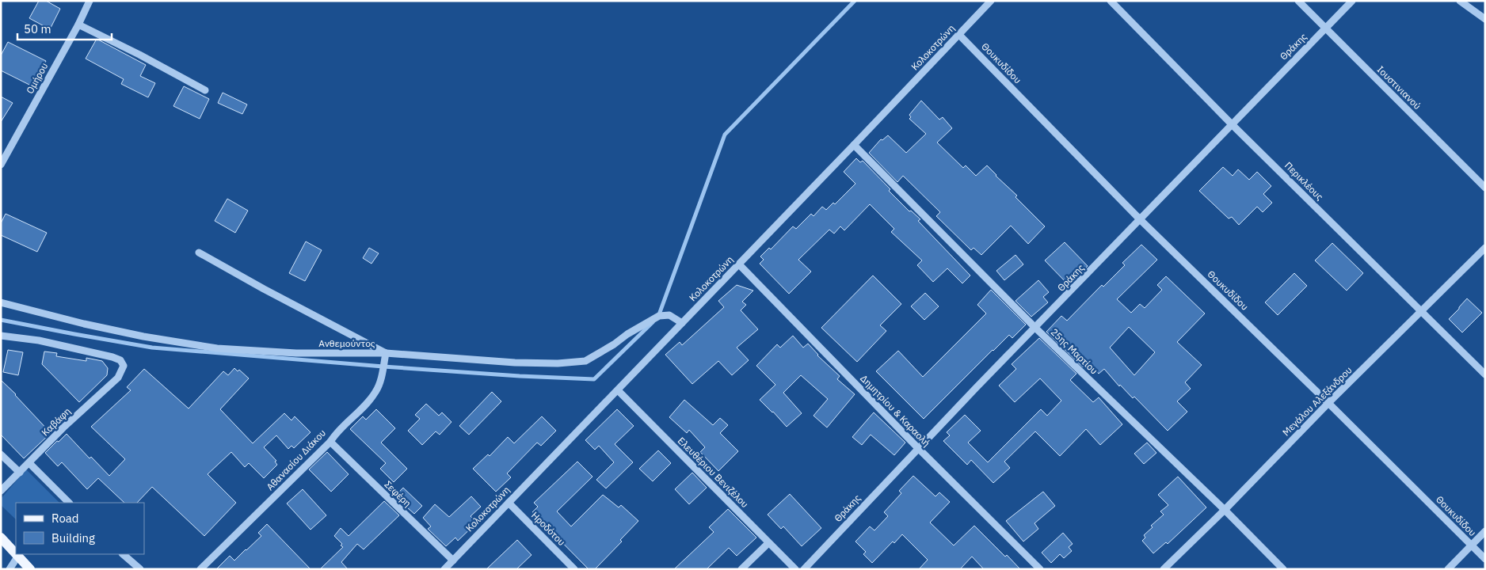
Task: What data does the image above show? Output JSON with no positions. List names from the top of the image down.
{
  "streets": {
    "street": [
      "Θράκης",
      "Κολοκοτρώνη",
      "Θουκυδίδου",
      "Ομήρου",
      "Ιουστινιανού",
      "Περικλέους",
      "Ανθεμούντος",
      "25ης Μαρτίου",
      "Μεγάλου Αλεξάνδρου",
      "Δημητρίου & Καραολή",
      "Καβάφη",
      "Αθανασίου Διάκου",
      "Ελευθέριου Βενιζέλου",
      "Σεφέρη",
      "Ηροδότου"
    ]
  },
  "crossings": [
    ["Θράκης", "Θουκυδίδου"],
    ["Θράκης", "Ιουστινιανού"],
    ["Θράκης", "Περικλέους"],
    ["Θράκης", "25ης Μαρτίου"],
    ["Θράκης", "Δημητρίου & Καραολή"],
    ["Κολοκοτρώνη", "Θουκυδίδου"],
    ["Κολοκοτρώνη", "Ανθεμούντος"],
    ["Κολοκοτρώνη", "25ης Μαρτίου"],
    ["Κολοκοτρώνη", "Δημητρίου & Καραολή"],
    ["Κολοκοτρώνη", "Ελευθέριου Βενιζέλου"],
    ["Κολοκοτρώνη", "Σεφέρη"],
    ["Κολοκοτρώνη", "Ηροδότου"],
    ["Θουκυδίδου", "Μεγάλου Αλεξάνδρου"],
    ["Περικλέους", "Μεγάλου Αλεξάνδρου"],
    ["Ανθεμούντος", "Αθανασίου Διάκου"],
    ["25ης Μαρτίου", "Μεγάλου Αλεξάνδρου"],
    ["Αθανασίου Διάκου", "Σεφέρη"]
  ],
  "legend": ["Road", "Building"],
  "scale_bar": "50 m"
}
